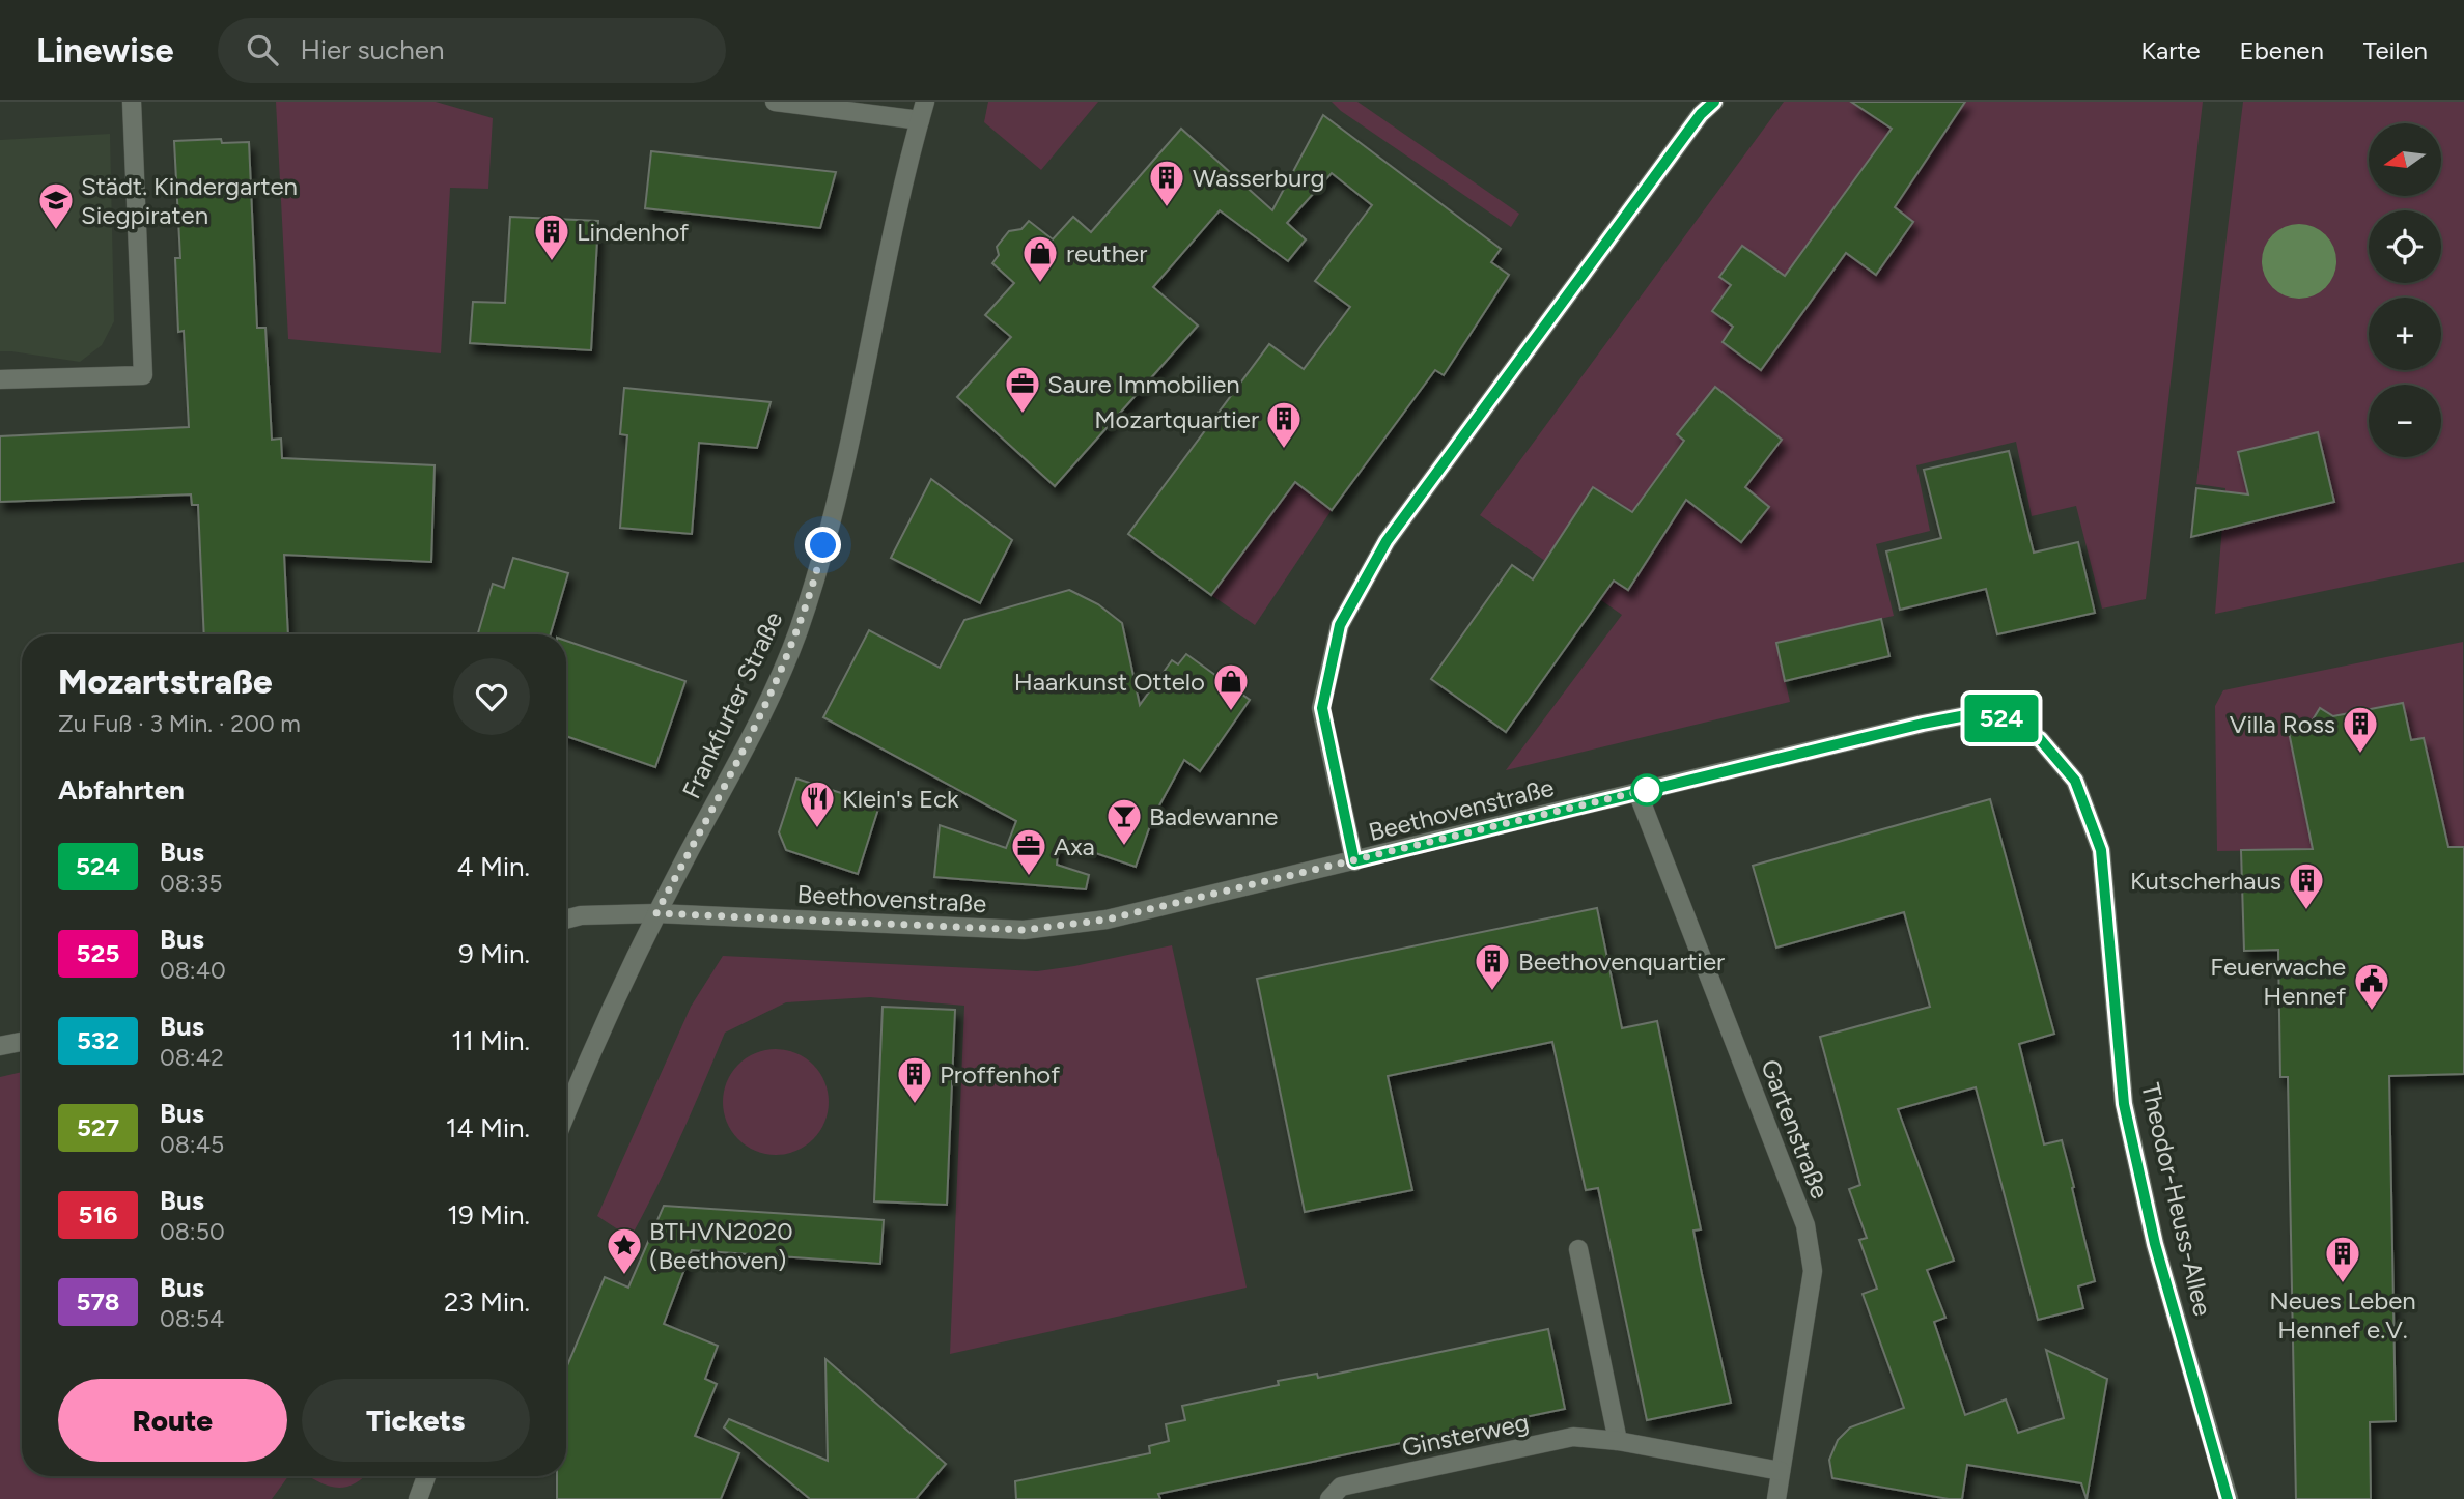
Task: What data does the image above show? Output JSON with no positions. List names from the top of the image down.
{
  "streets": {
    "street": [
      "Frankfurter Straße",
      "Beethovenstraße",
      "Gartenstraße",
      "Theodor-Heuss-Allee",
      "Ginsterweg"
    ]
  },
  "crossings": [
    ["Frankfurter Straße", "Beethovenstraße"],
    ["Beethovenstraße", "Gartenstraße"],
    ["Beethovenstraße", "Theodor-Heuss-Allee"],
    ["Gartenstraße", "Ginsterweg"]
  ],
  "places": {
    "building": [
      "Wasserburg",
      "Lindenhof",
      "Mozartquartier",
      "Villa Ross",
      "Kutscherhaus",
      "Beethovenquartier",
      "Proffenhof",
      "Neues Leben Hennef e.V."
    ],
    "school or university": ["Städt. Kindergarten Siegpiraten"],
    "shop": ["reuther", "Haarkunst Ottelo"],
    "office": ["Saure Immobilien", "Axa"],
    "restaurant": ["Klein's Eck"],
    "bar": ["Badewanne"],
    "public building": ["Feuerwache Hennef"],
    "place": ["BTHVN2020 (Beethoven)"]
  },
  "lines": ["bus line 524"],
  "north": "left",
  "page": {
    "header": "Linewise",
    "search": "Hier suchen",
    "nav": ["Karte", "Ebenen", "Teilen"],
    "on_map": "524",
    "map_buttons": ["+", "−"],
    "heading": [
      ["Mozartstraße", "Zu Fuß · 3 Min. · 200 m"],
      "Abfahrten"
    ],
    "list": [
      {
        "mark": "524",
        "name": "Bus",
        "note": "08:35",
        "value": "4 Min."
      },
      {
        "mark": "525",
        "name": "Bus",
        "note": "08:40",
        "value": "9 Min."
      },
      {
        "mark": "532",
        "name": "Bus",
        "note": "08:42",
        "value": "11 Min."
      },
      {
        "mark": "527",
        "name": "Bus",
        "note": "08:45",
        "value": "14 Min."
      },
      {
        "mark": "516",
        "name": "Bus",
        "note": "08:50",
        "value": "19 Min."
      },
      {
        "mark": "578",
        "name": "Bus",
        "note": "08:54",
        "value": "23 Min."
      }
    ],
    "buttons": ["Route", "Tickets"]
  }
}
